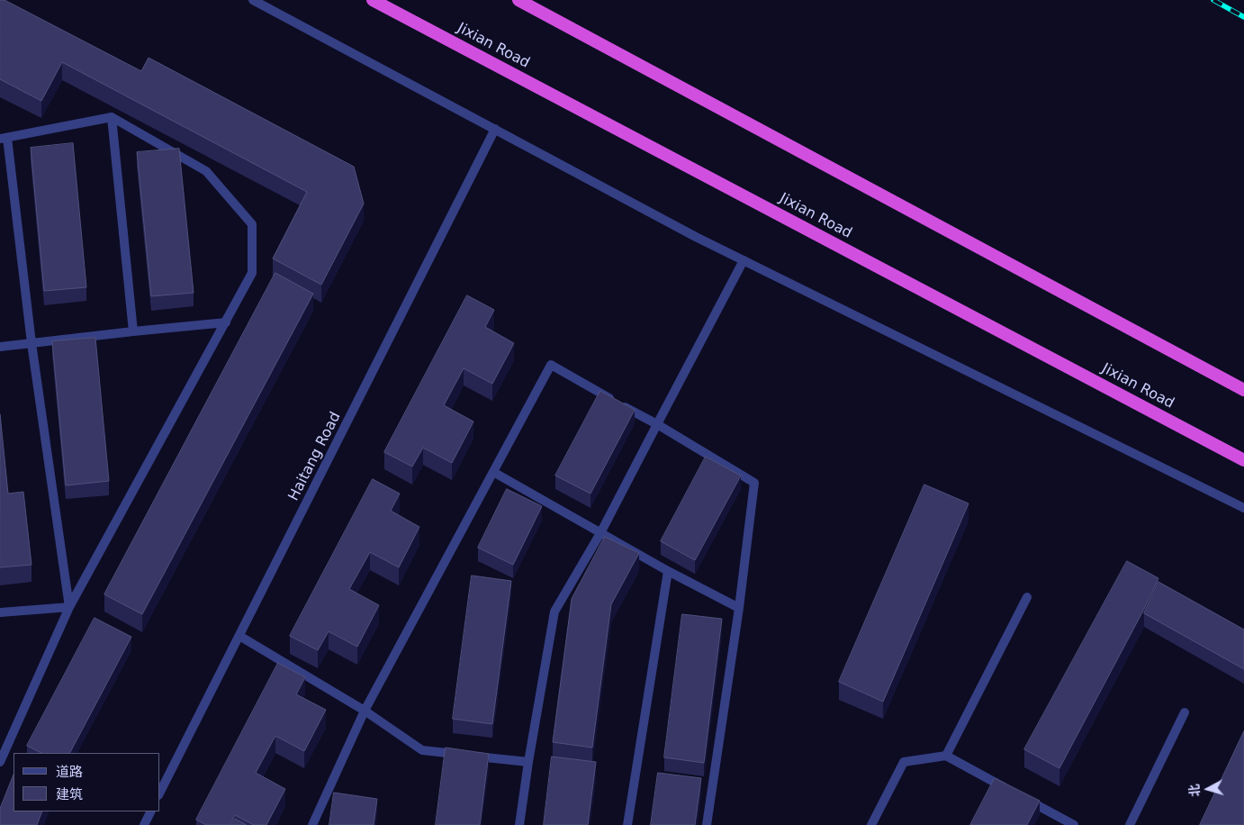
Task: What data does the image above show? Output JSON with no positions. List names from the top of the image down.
{
  "streets": {
    "highway": ["Jixian Road"],
    "street": ["Haitang Road"]
  },
  "legend": ["道路", "建筑"],
  "north": "left"
}
